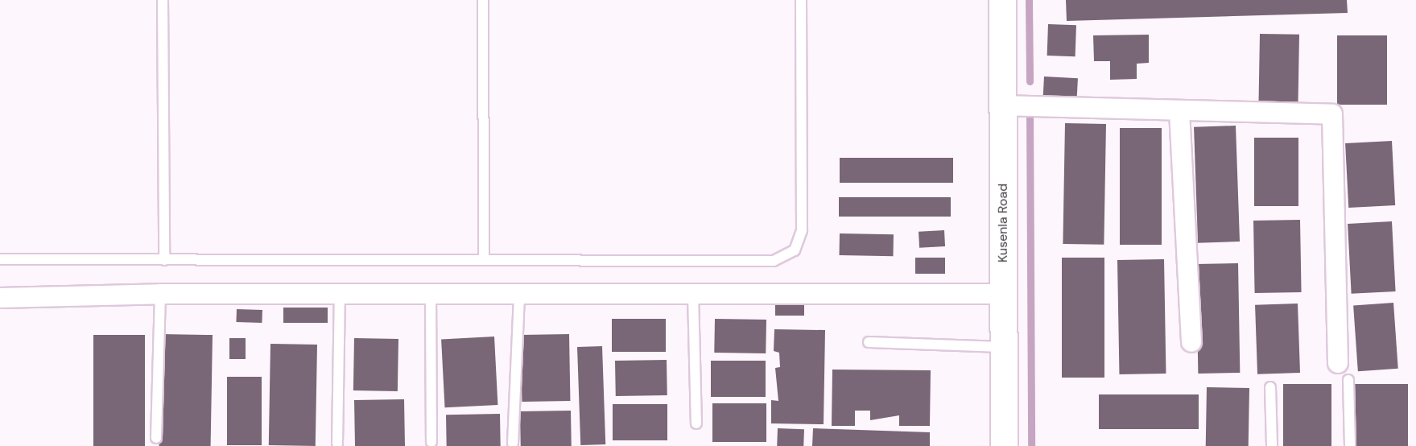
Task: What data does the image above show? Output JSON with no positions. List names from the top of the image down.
{
  "streets": {
    "main road": ["Kusenla Road"]
  }
}
